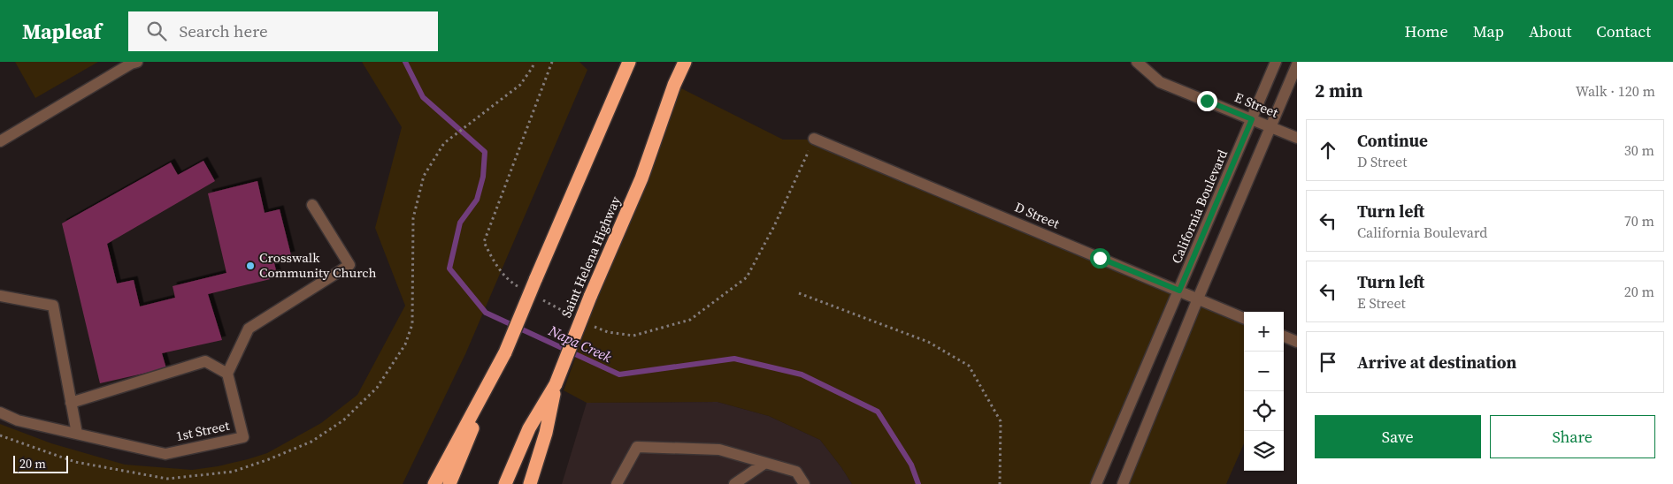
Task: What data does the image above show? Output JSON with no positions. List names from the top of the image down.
{
  "streets": {
    "highway": ["Saint Helena Highway"],
    "street": [
      "E Street",
      "California Boulevard",
      "D Street",
      "1st Street"
    ]
  },
  "crossings": [
    ["E Street", "California Boulevard"],
    ["California Boulevard", "D Street"]
  ],
  "water": ["Napa Creek"],
  "places": ["Crosswalk Community Church"],
  "scale_bar": "20 m",
  "page": {
    "header": "Mapleaf",
    "search": "Search here",
    "nav": [
      "Home",
      "Map",
      "About",
      "Contact"
    ],
    "heading": ["2 min", "Walk · 120 m"],
    "list": [
      ["Continue", "D Street", "30 m"],
      ["Turn left", "California Boulevard", "70 m"],
      ["Turn left", "E Street", "20 m"],
      "Arrive at destination"
    ],
    "map_buttons": ["+", "−"],
    "buttons": ["Save", "Share"],
    "scale": "20 m"
  }
}
